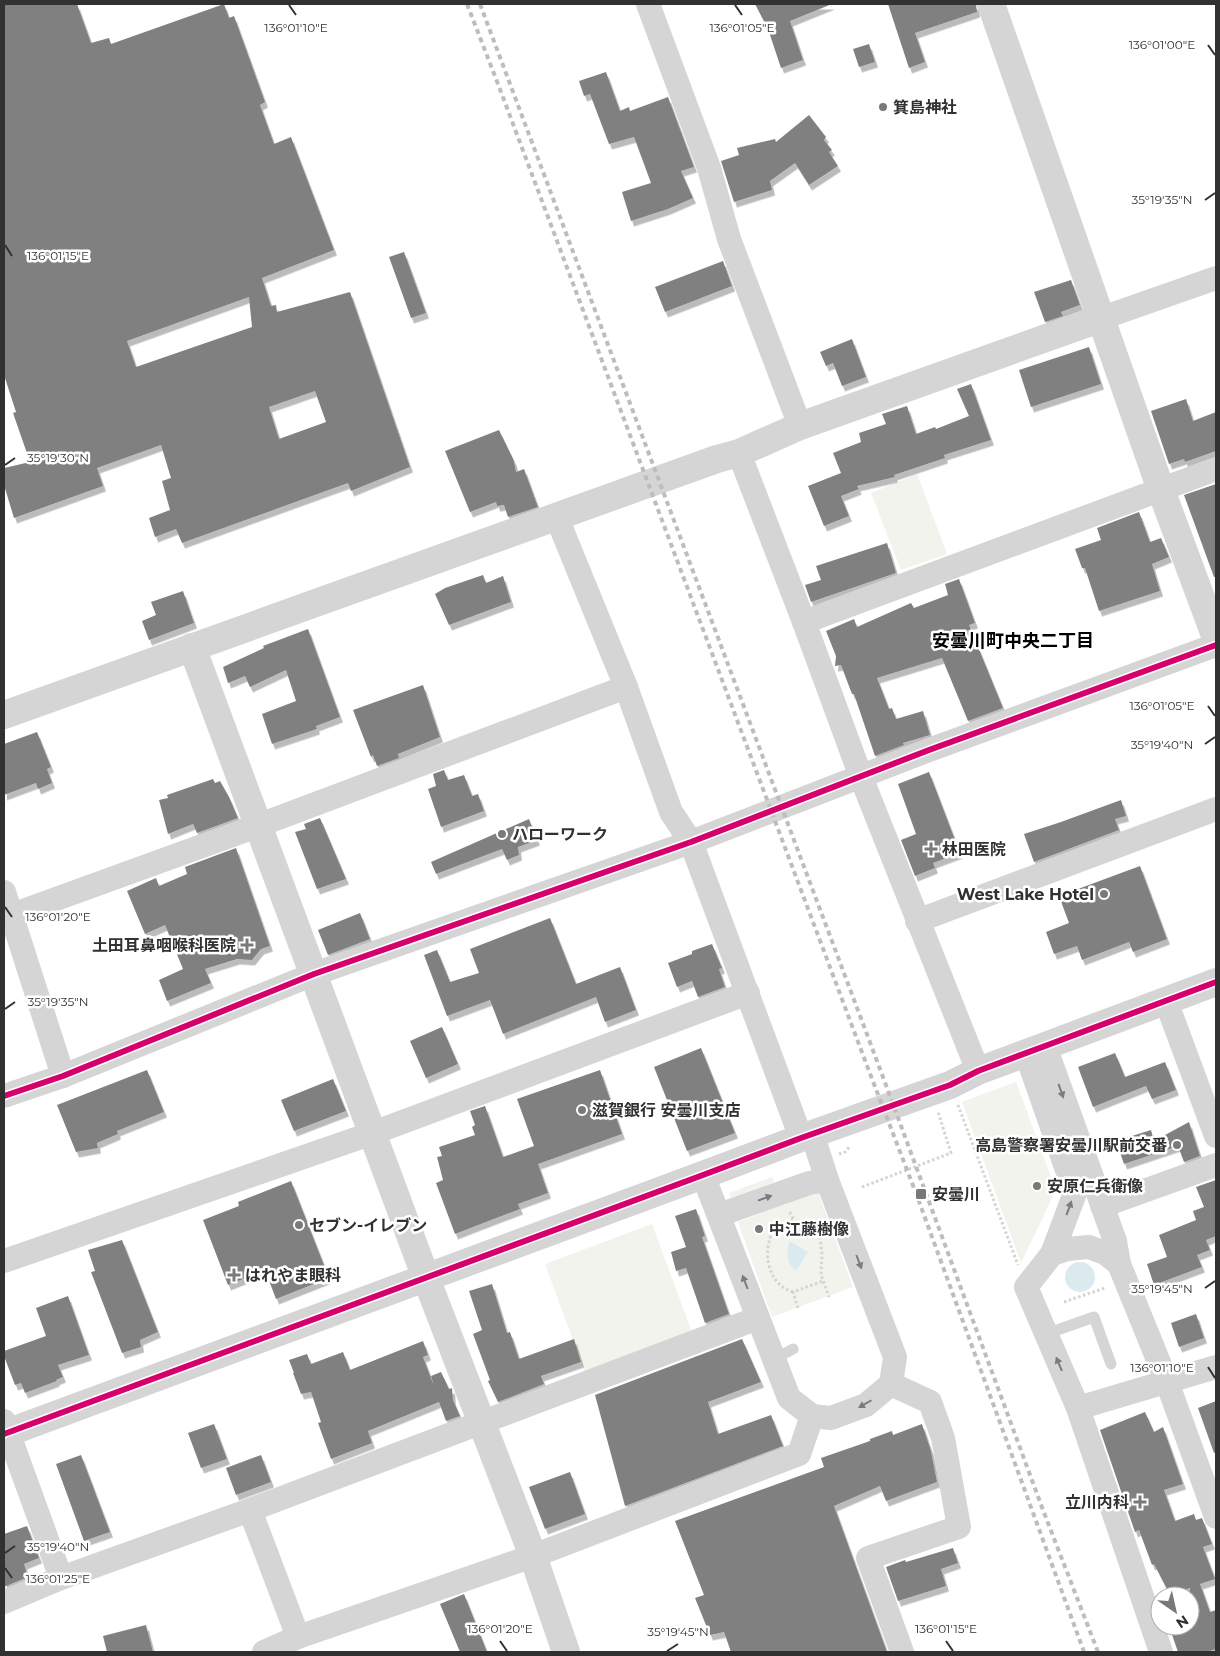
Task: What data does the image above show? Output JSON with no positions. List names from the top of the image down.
{
  "districts": ["安曇川町中央二丁目"],
  "places": {
    "other": [
      "箕島神社",
      "ハローワーク",
      "West Lake Hotel",
      "滋賀銀行 安曇川支店",
      "高島警察署安曇川駅前交番",
      "安原仁兵衛像",
      "セブン-イレブン",
      "中江藤樹像"
    ],
    "health": [
      "林田医院",
      "土田耳鼻咽喉科医院",
      "はれやま眼科",
      "立川内科"
    ],
    "transit": ["安曇川"]
  },
  "north": "bottom right",
  "coordinates": [
    "136°01'05\"E",
    "136°01'10\"E",
    "136°01'00\"E",
    "35°19'35\"N",
    "136°01'15\"E",
    "35°19'30\"N",
    "35°19'40\"N",
    "136°01'20\"E",
    "35°19'45\"N",
    "136°01'25\"E"
  ]
}
